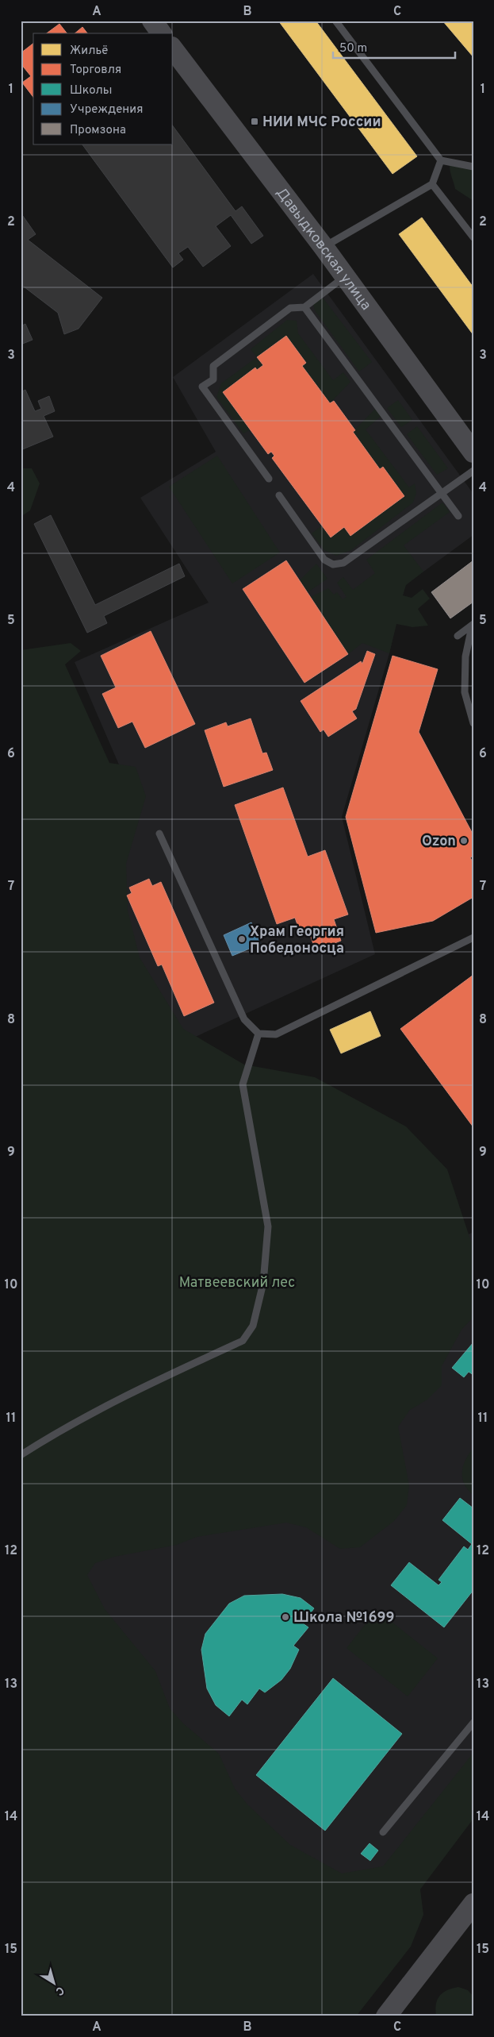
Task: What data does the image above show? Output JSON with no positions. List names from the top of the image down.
{
  "streets": {
    "street": ["Давыдковская улица"]
  },
  "parks": ["Матвеевский лес"],
  "places": {
    "transit": ["НИИ МЧС России"],
    "other": ["Ozon", "Храм Георгия Победоносца", "Школа №1699"]
  },
  "legend": [
    "Жильё",
    "Торговля",
    "Школы",
    "Учреждения",
    "Промзона"
  ],
  "scale_bar": "50 m",
  "north": "bottom right",
  "grid": {
    "columns": ["A", "B", "C"],
    "rows": [
      "1",
      "2",
      "3",
      "4",
      "5",
      "6",
      "7",
      "8",
      "9",
      "10",
      "11",
      "12",
      "13",
      "14",
      "15"
    ]
  }
}
